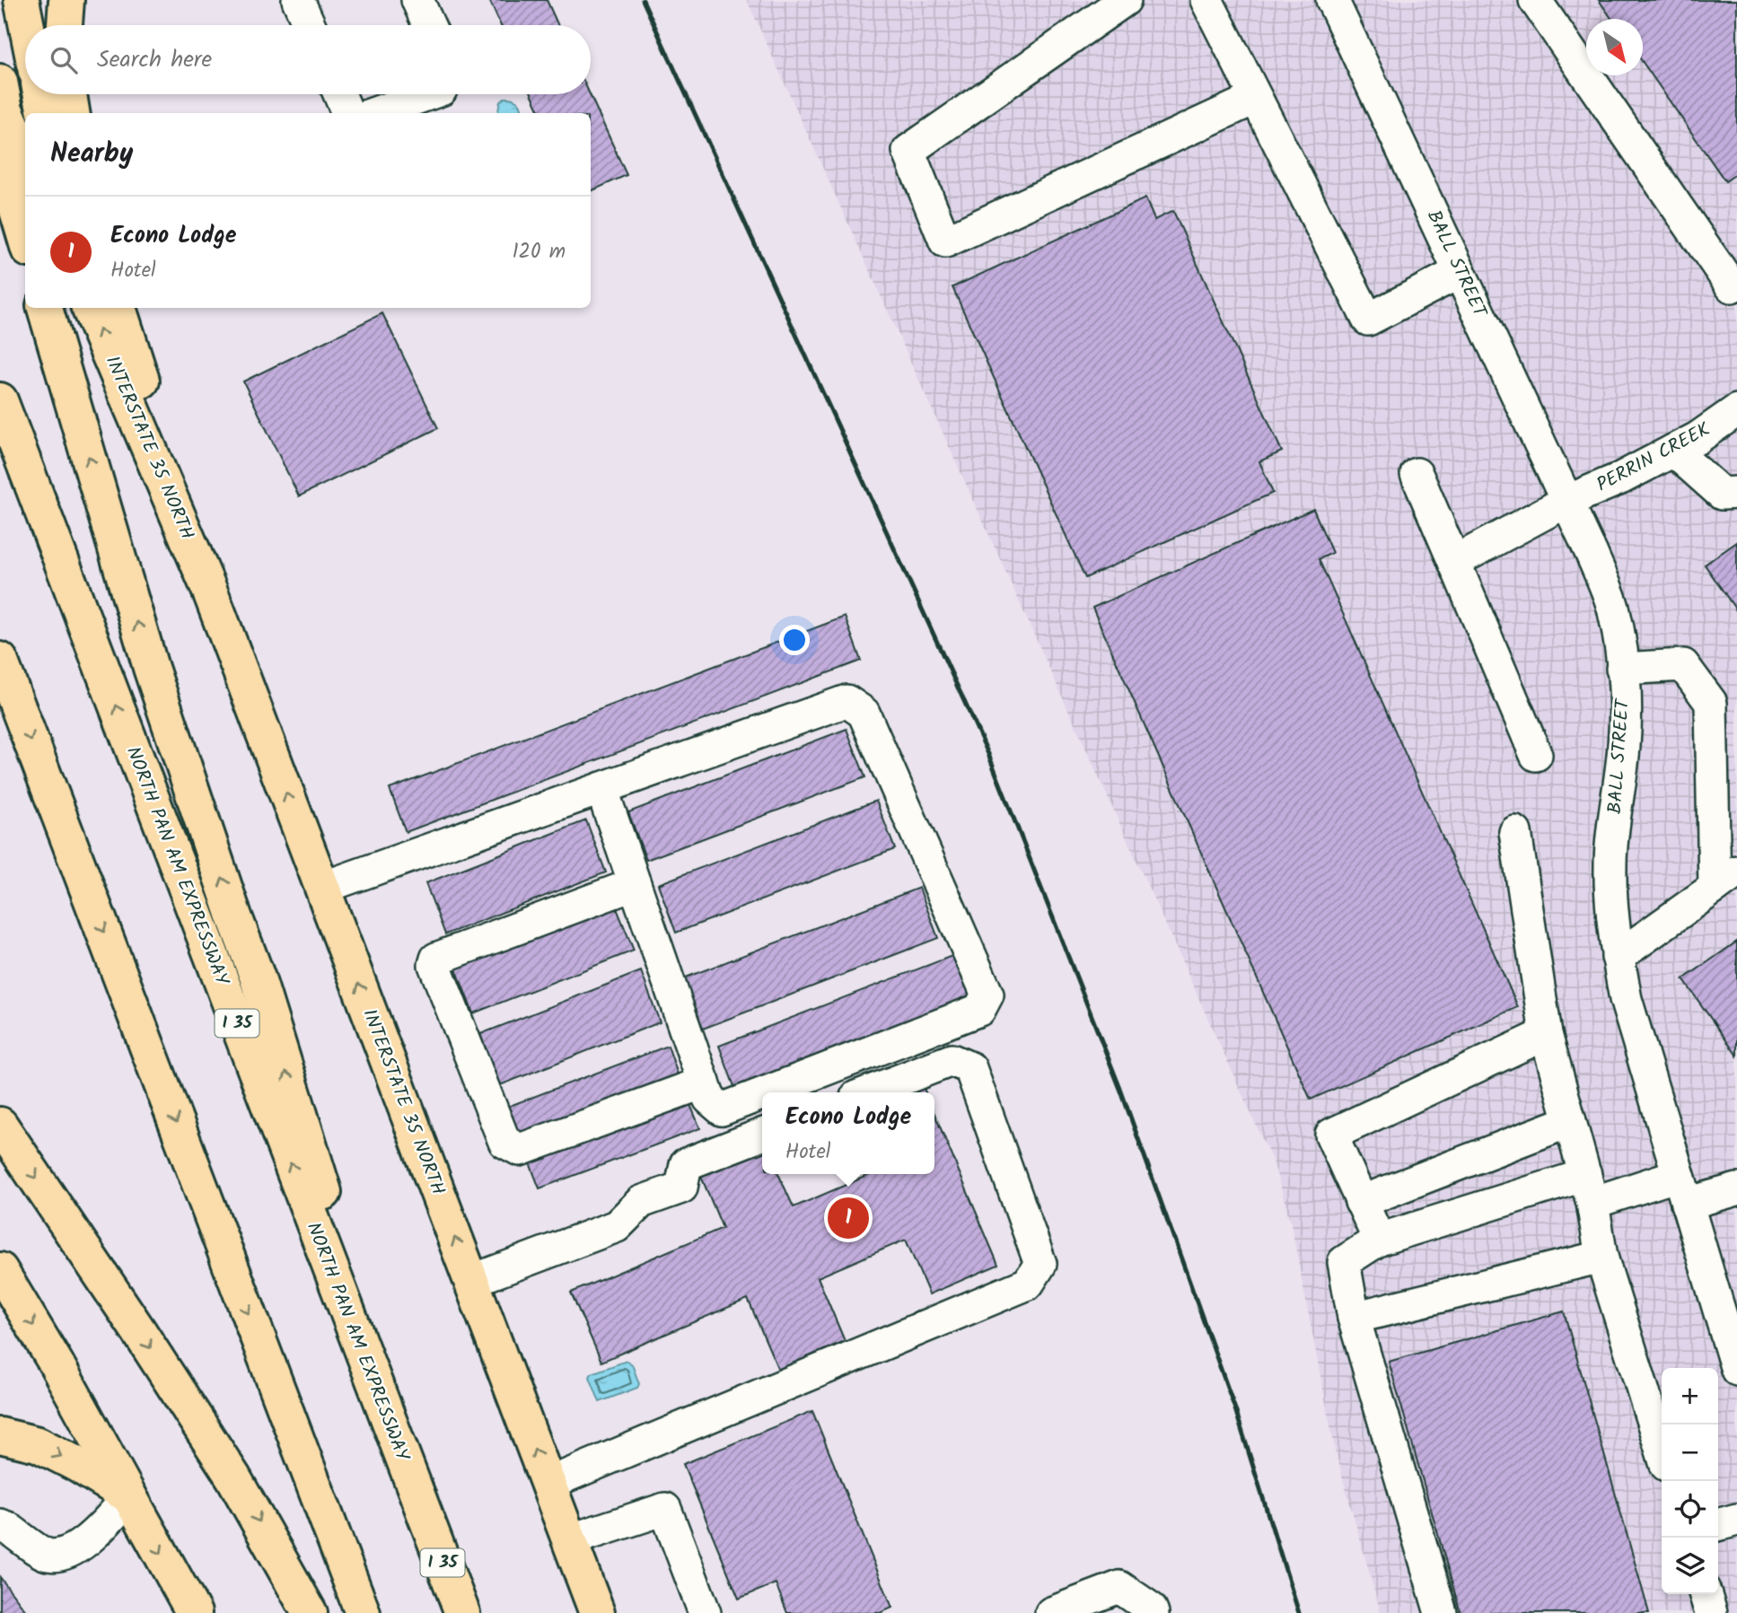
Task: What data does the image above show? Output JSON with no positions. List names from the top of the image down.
{
  "streets": {
    "main road": ["INTERSTATE 35 NORTH", "NORTH PAN AM EXPRESSWAY", "I 35"],
    "street": ["BALL STREET", "PERRIN CREEK"]
  },
  "crossings": [
    ["BALL STREET", "PERRIN CREEK"]
  ],
  "north": "bottom right",
  "page": {
    "search": "Search here",
    "heading": "Nearby",
    "list": [
      {
        "mark": "1",
        "name": "Econo Lodge",
        "note": "Hotel",
        "value": "120 m"
      }
    ],
    "popup": ["Econo Lodge", "Hotel"],
    "pins": "1",
    "map_buttons": ["+", "−"]
  }
}
